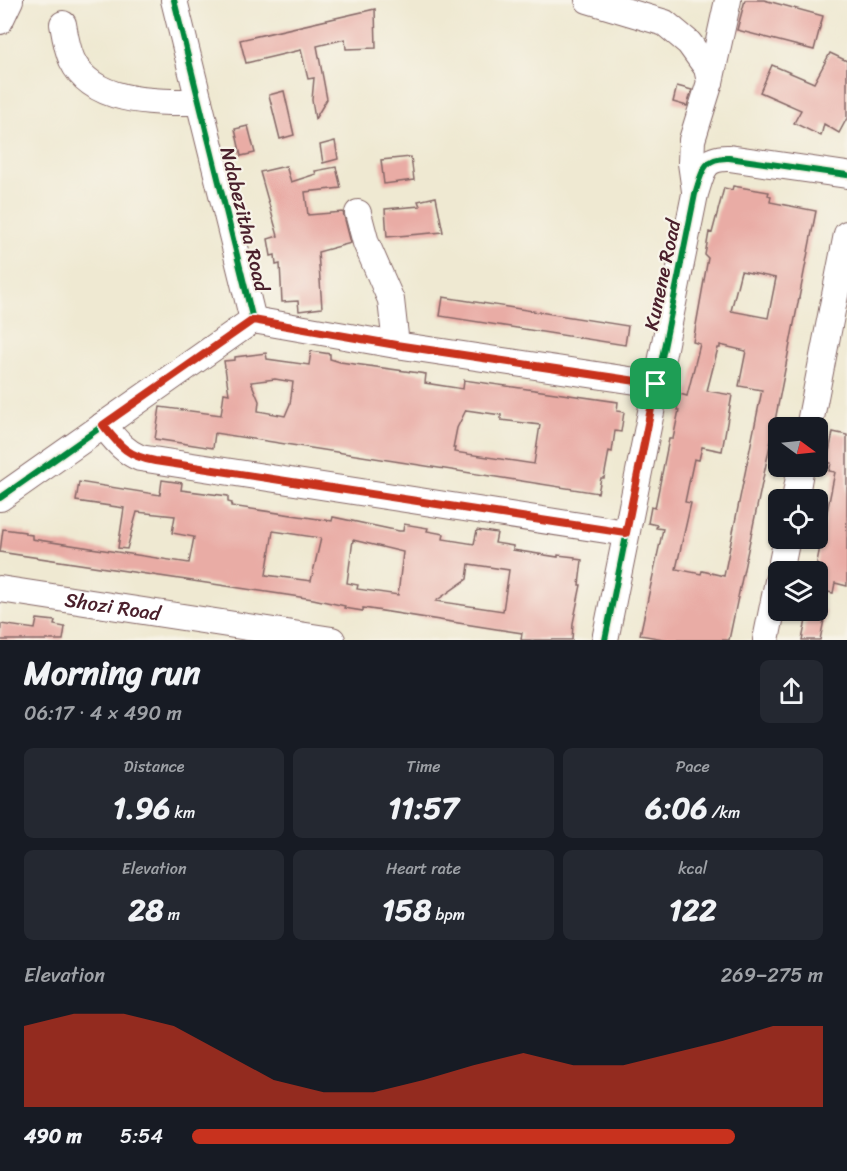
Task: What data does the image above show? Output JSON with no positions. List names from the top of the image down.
{
  "streets": {
    "street": ["Ndabezitha Road", "Kunene Road", "Shozi Road"]
  },
  "north": "right",
  "page": {
    "heading": ["Morning run", "06:17 · 4 × 490 m"],
    "stats": [
      ["Distance", "1.96 km"],
      ["Time", "11:57"],
      ["Pace", "6:06 /km"],
      ["Elevation", "28 m"],
      ["Heart rate", "158 bpm"],
      ["kcal", "122"]
    ],
    "chart": ["Elevation", "269–275 m"],
    "list": [
      {
        "name": "490 m",
        "note": "5:54"
      }
    ]
  }
}
